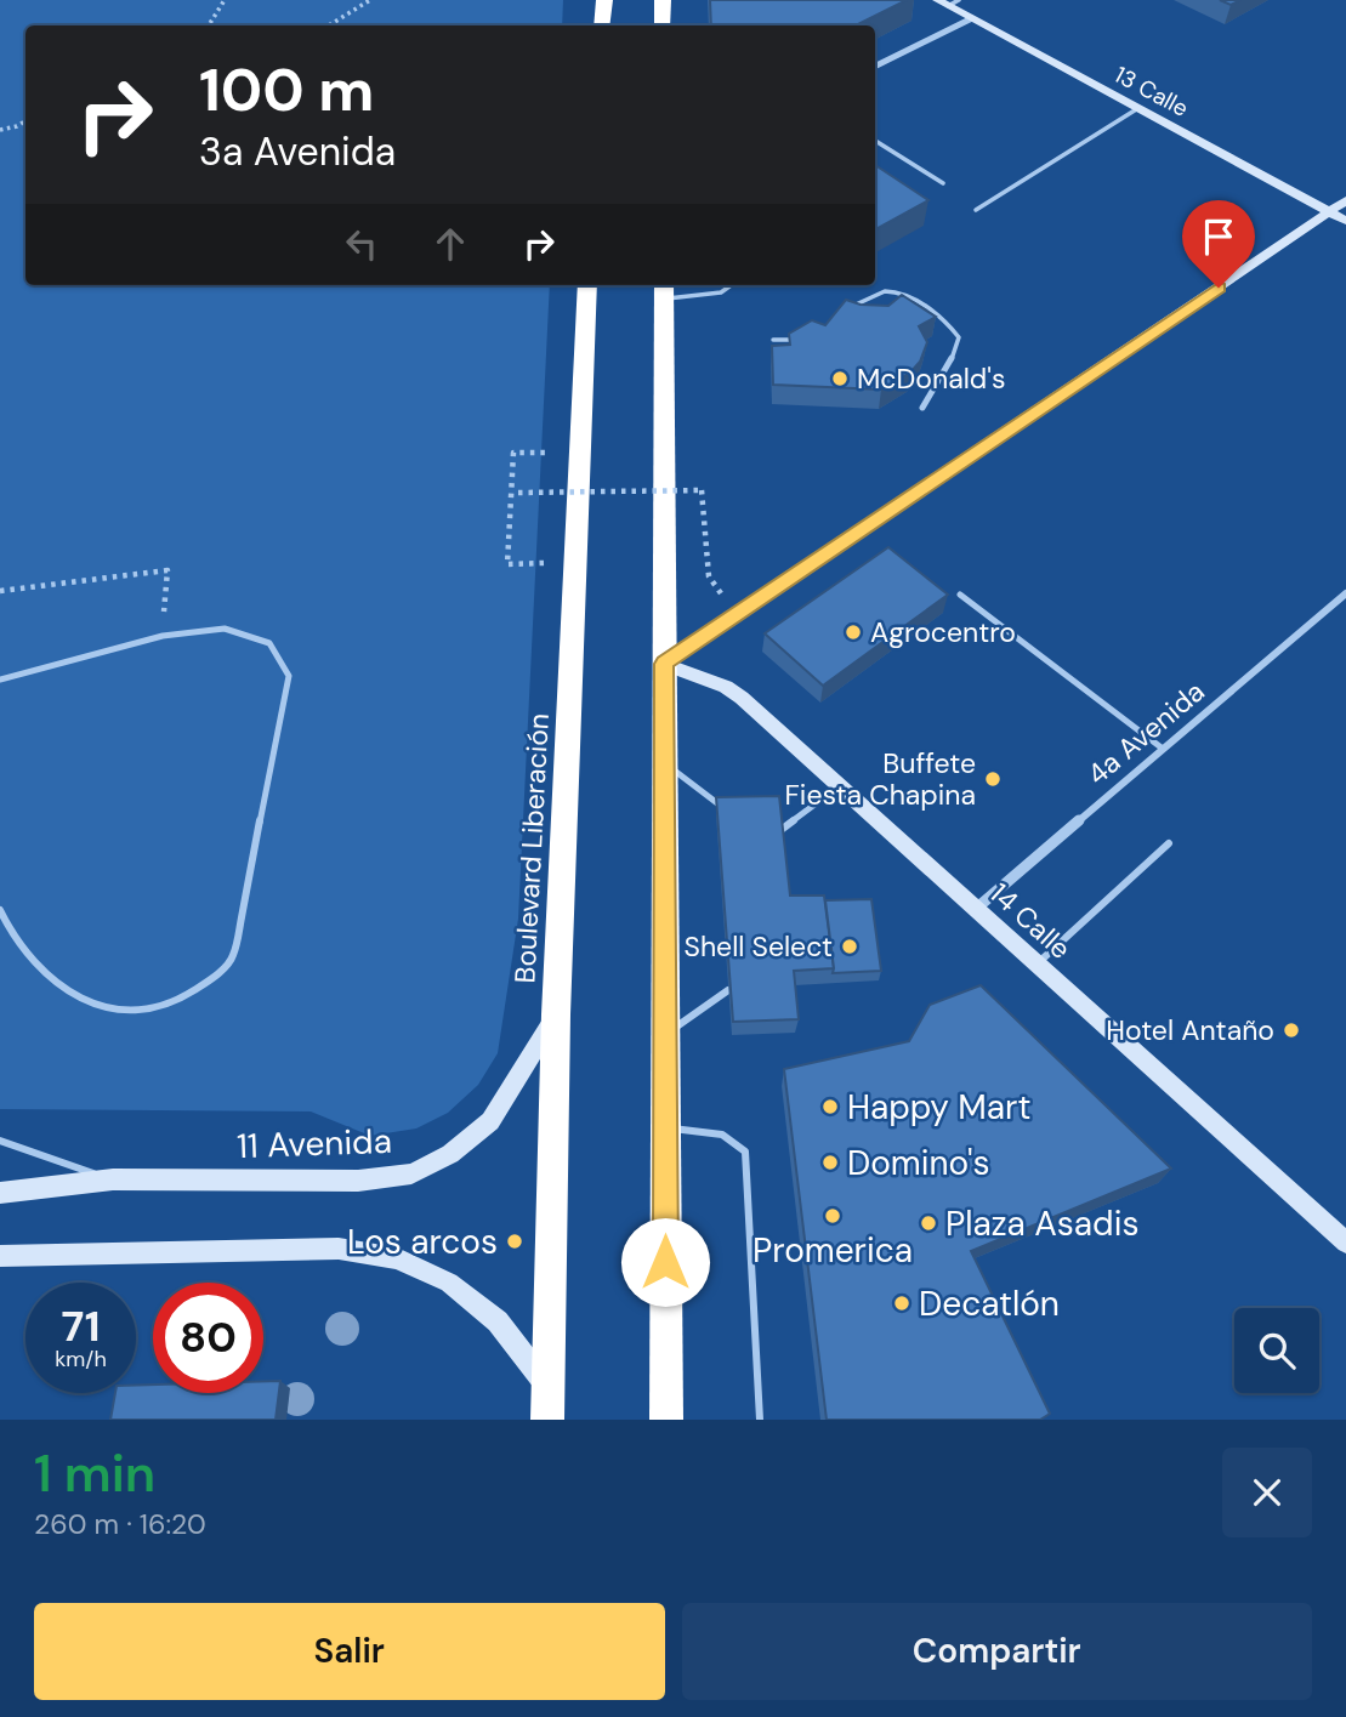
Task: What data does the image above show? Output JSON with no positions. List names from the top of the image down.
{
  "streets": {
    "highway": ["Boulevard Liberación"],
    "street": [
      "13 Calle",
      "4a Avenida",
      "14 Calle",
      "11 Avenida"
    ]
  },
  "crossings": [
    ["4a Avenida", "14 Calle"],
    ["Boulevard Liberación", "11 Avenida"]
  ],
  "places": [
    "McDonald's",
    "Agrocentro",
    "Buffete Fiesta Chapina",
    "Shell Select",
    "Hotel Antaño",
    "Happy Mart",
    "Domino's",
    "Promerica",
    "Plaza Asadis",
    "Los arcos",
    "Decatlón"
  ],
  "page": {
    "turn": ["100 m", "3a Avenida"],
    "speed": "71 km/h",
    "limit": "80",
    "heading": ["1 min", "260 m · 16:20"],
    "buttons": ["Salir", "Compartir"]
  }
}
